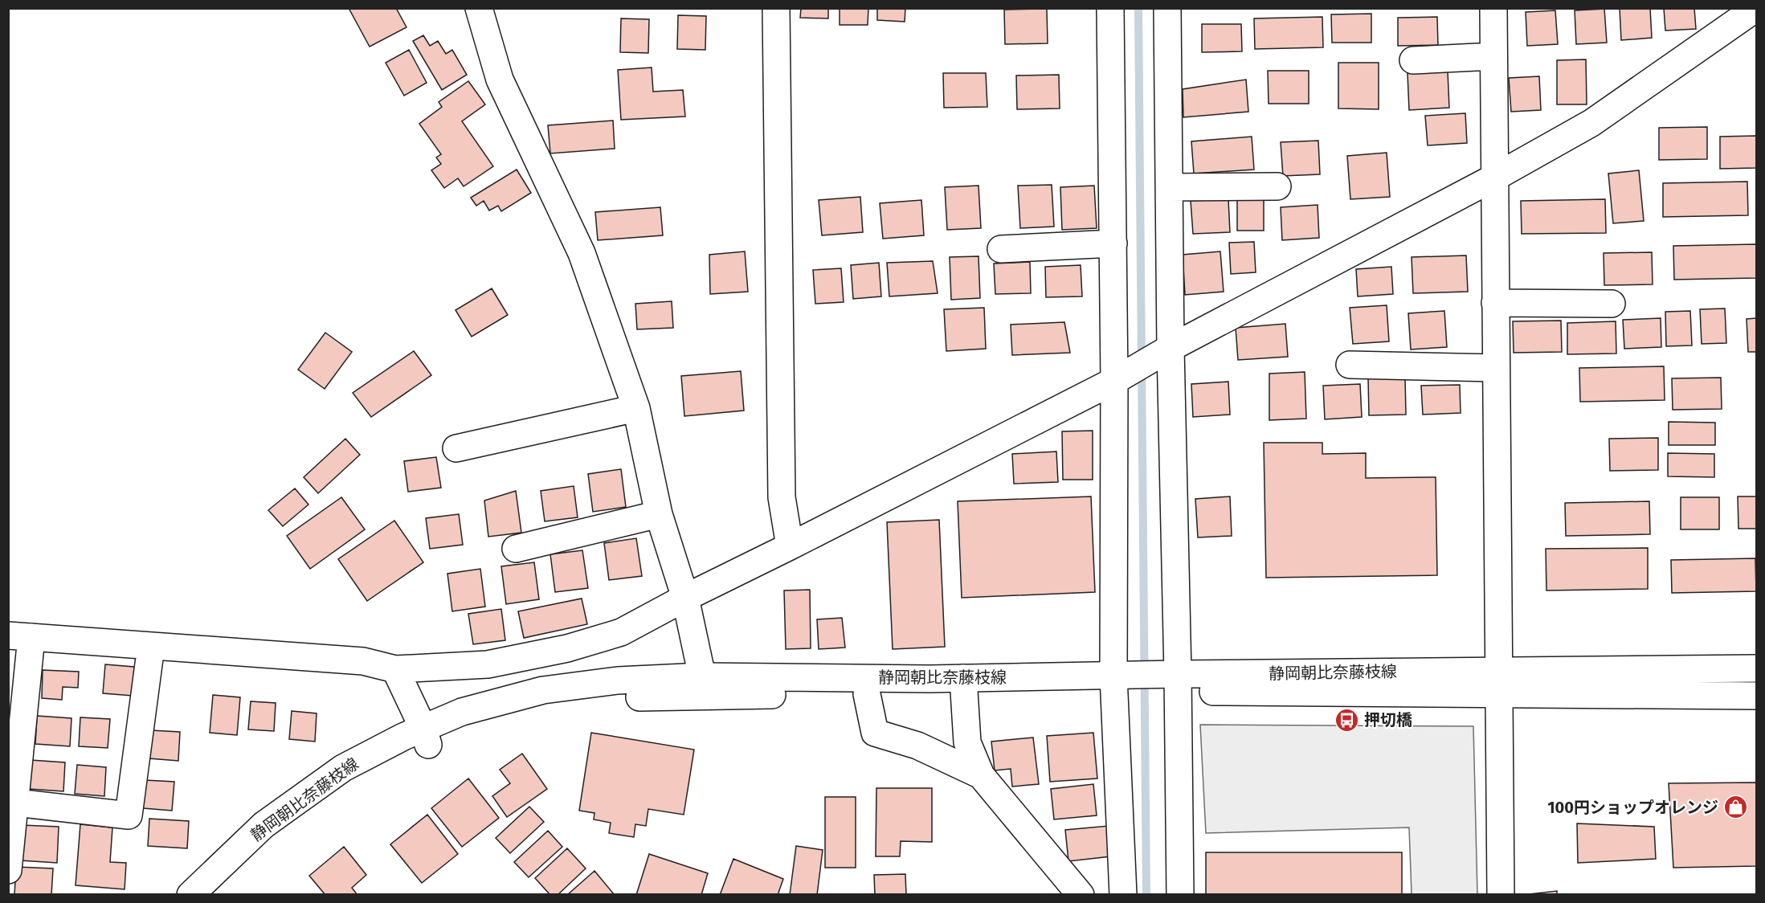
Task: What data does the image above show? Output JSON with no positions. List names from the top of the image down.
{
  "streets": {
    "street": ["静岡朝比奈藤枝線"]
  },
  "places": {
    "bus stop": ["押切橋"],
    "shop": ["100円ショップオレンジ"]
  }
}
